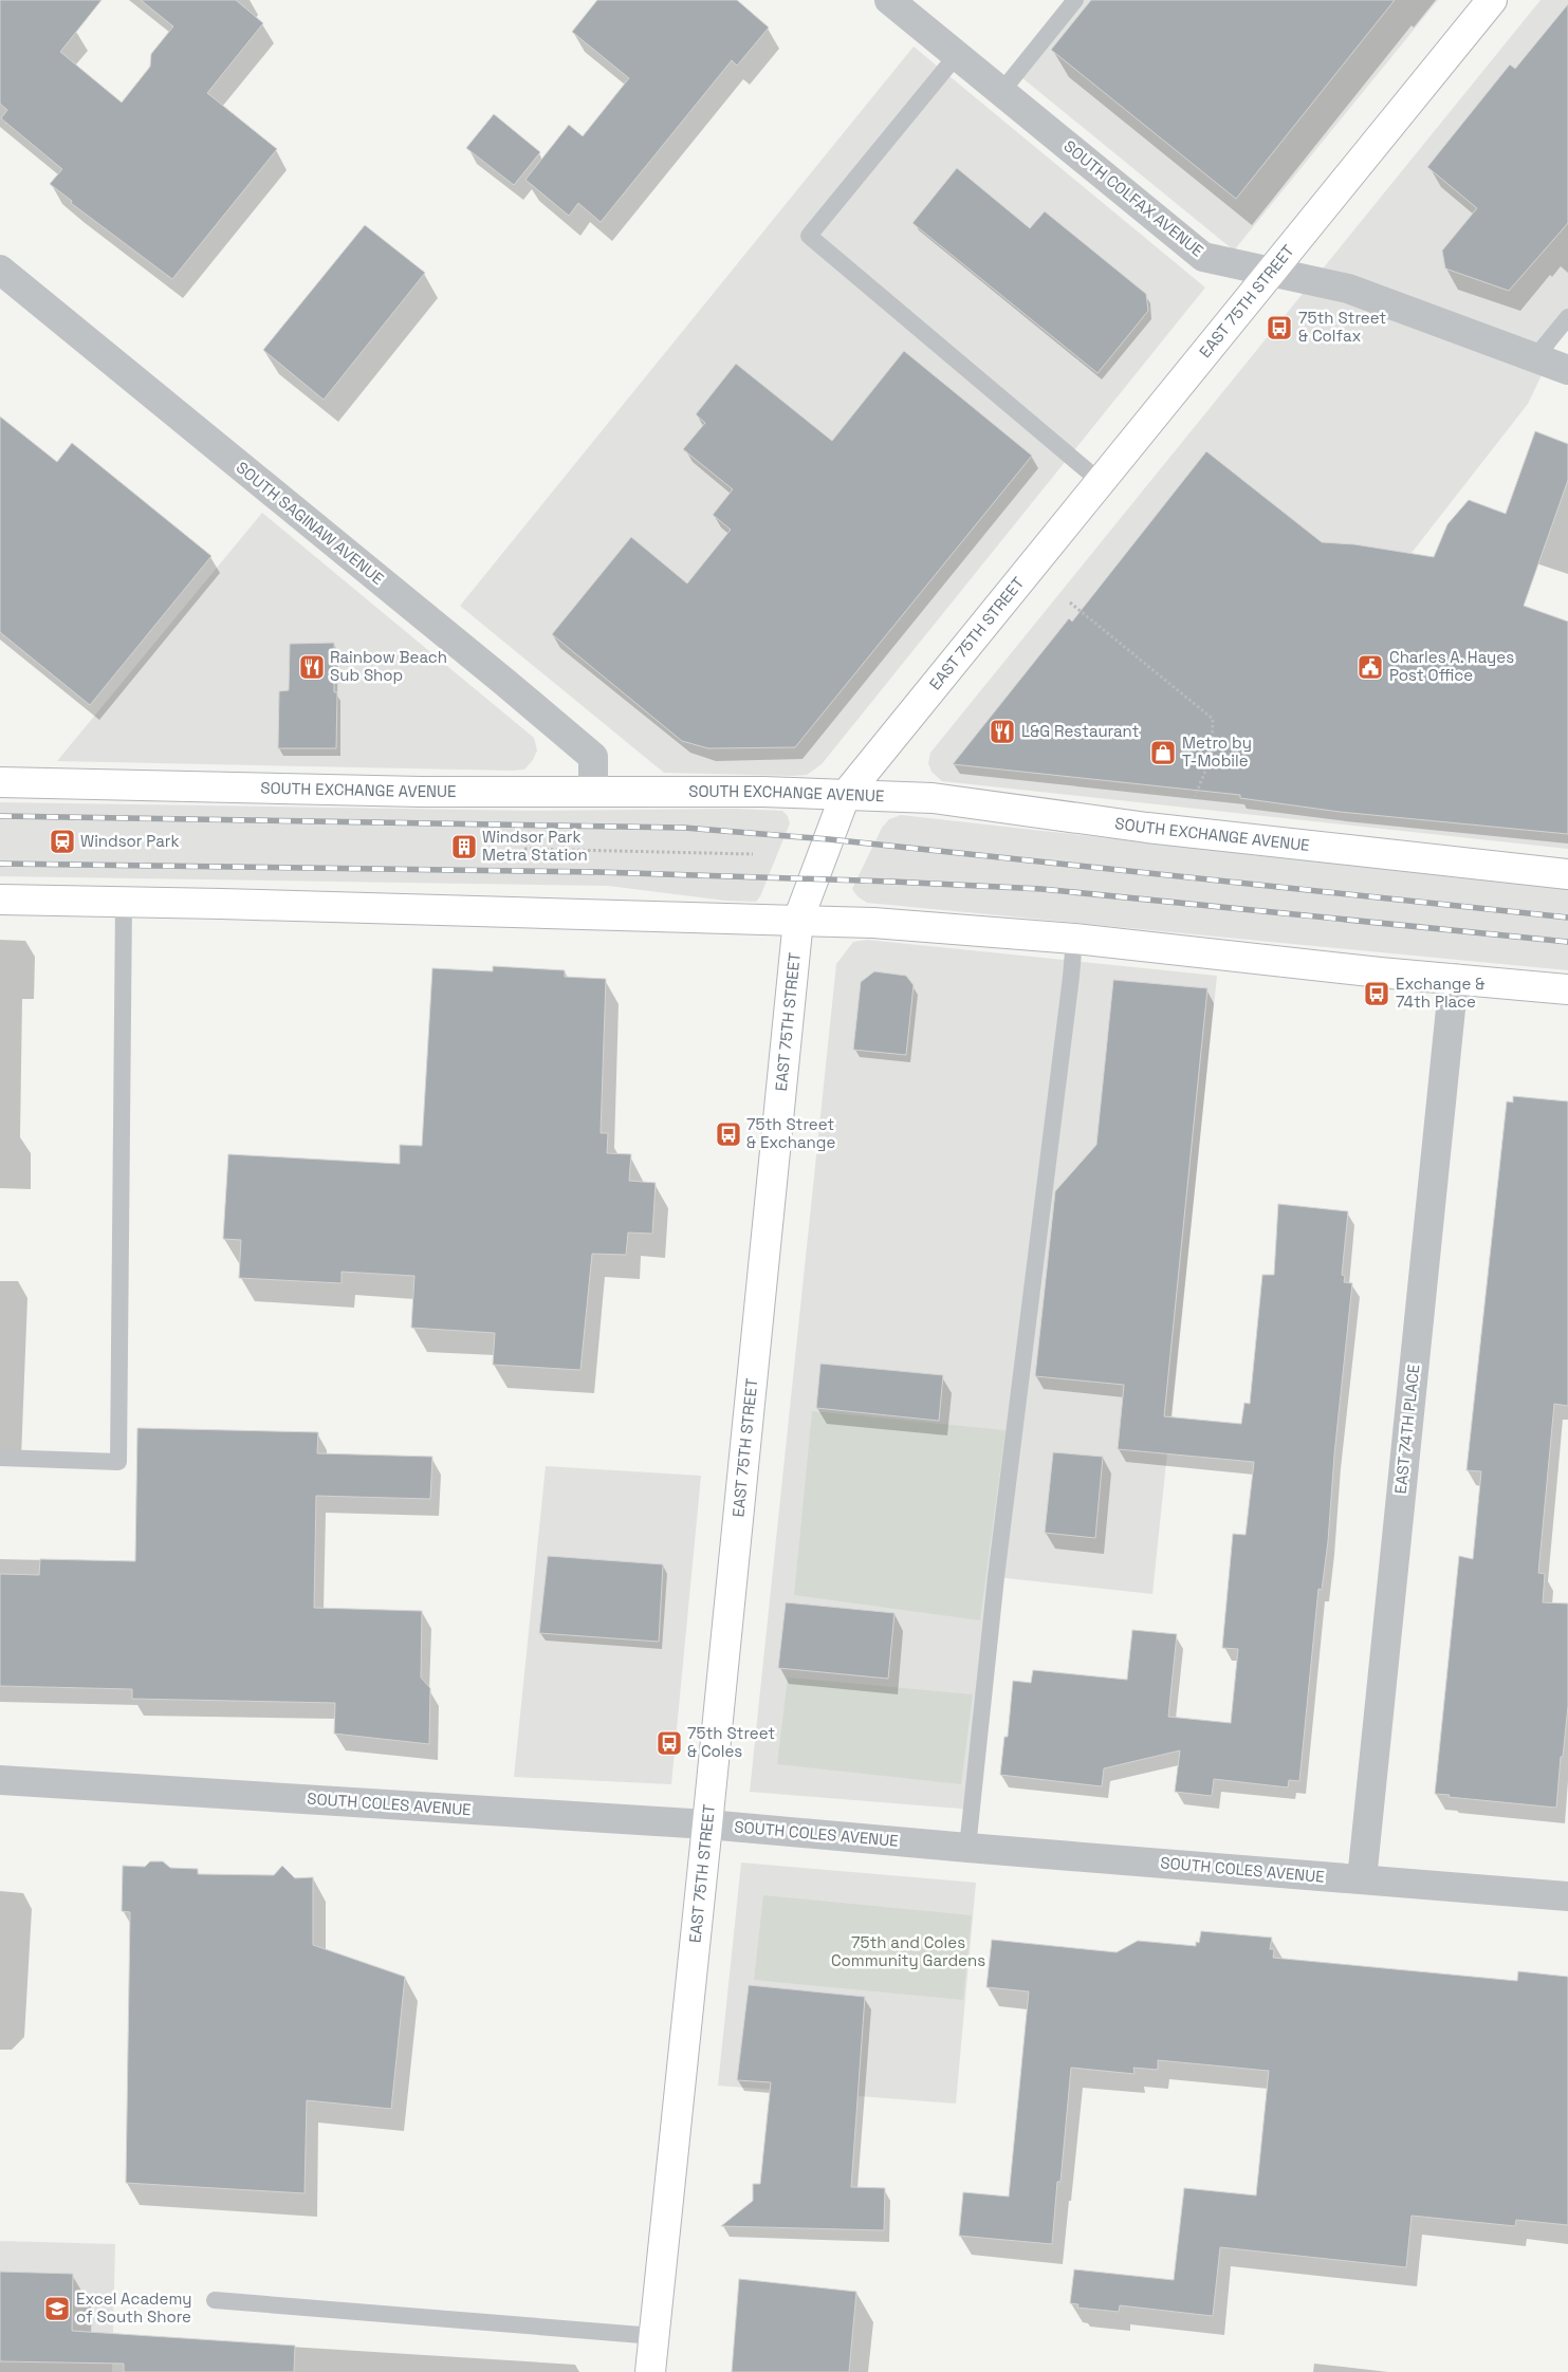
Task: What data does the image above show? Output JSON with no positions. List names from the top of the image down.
{
  "streets": {
    "main road": ["EAST 75TH STREET", "SOUTH EXCHANGE AVENUE"],
    "street": [
      "SOUTH COLFAX AVENUE",
      "SOUTH SAGINAW AVENUE",
      "EAST 74TH PLACE",
      "SOUTH COLES AVENUE"
    ]
  },
  "crossings": [
    ["SOUTH COLFAX AVENUE", "EAST 75TH STREET"],
    ["EAST 75TH STREET", "SOUTH EXCHANGE AVENUE"],
    ["EAST 75TH STREET", "SOUTH COLES AVENUE"],
    ["SOUTH SAGINAW AVENUE", "SOUTH EXCHANGE AVENUE"],
    ["EAST 74TH PLACE", "SOUTH COLES AVENUE"]
  ],
  "parks": ["75th and Coles Community Gardens"],
  "places": {
    "bus stop": [
      "75th Street & Colfax",
      "Exchange & 74th Place",
      "75th Street & Exchange",
      "75th Street & Coles"
    ],
    "restaurant": ["Rainbow Beach Sub Shop", "L&G Restaurant"],
    "public building": ["Charles A. Hayes Post Office"],
    "shop": ["Metro by T-Mobile"],
    "station": ["Windsor Park"],
    "building": ["Windsor Park Metra Station"],
    "school or university": ["Excel Academy of South Shore"]
  }
}
